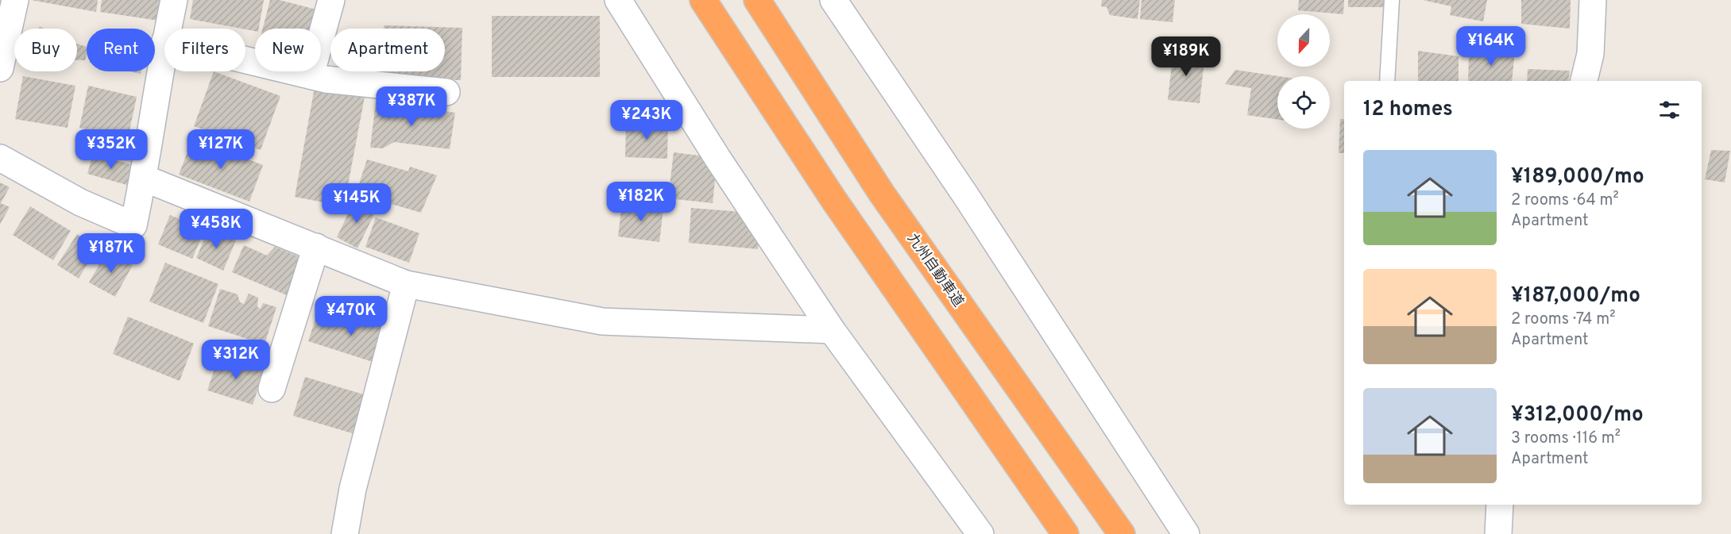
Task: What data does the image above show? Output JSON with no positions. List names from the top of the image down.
{
  "streets": {
    "highway": ["九州自動車道"]
  },
  "north": "bottom",
  "page": {
    "price": [
      "¥164K",
      "¥189K",
      "¥387K",
      "¥243K",
      "¥352K",
      "¥127K",
      "¥182K",
      "¥145K",
      "¥458K",
      "¥187K",
      "¥470K",
      "¥312K"
    ],
    "chip": [
      "Buy",
      "Rent",
      "Filters",
      "New",
      "Apartment"
    ],
    "heading": "12 homes",
    "list": [
      {
        "name": "¥189,000/mo",
        "note": "2 rooms · 64 m² · Apartment"
      },
      {
        "name": "¥187,000/mo",
        "note": "2 rooms · 74 m² · Apartment"
      },
      {
        "name": "¥312,000/mo",
        "note": "3 rooms · 116 m² · Apartment"
      }
    ]
  }
}
